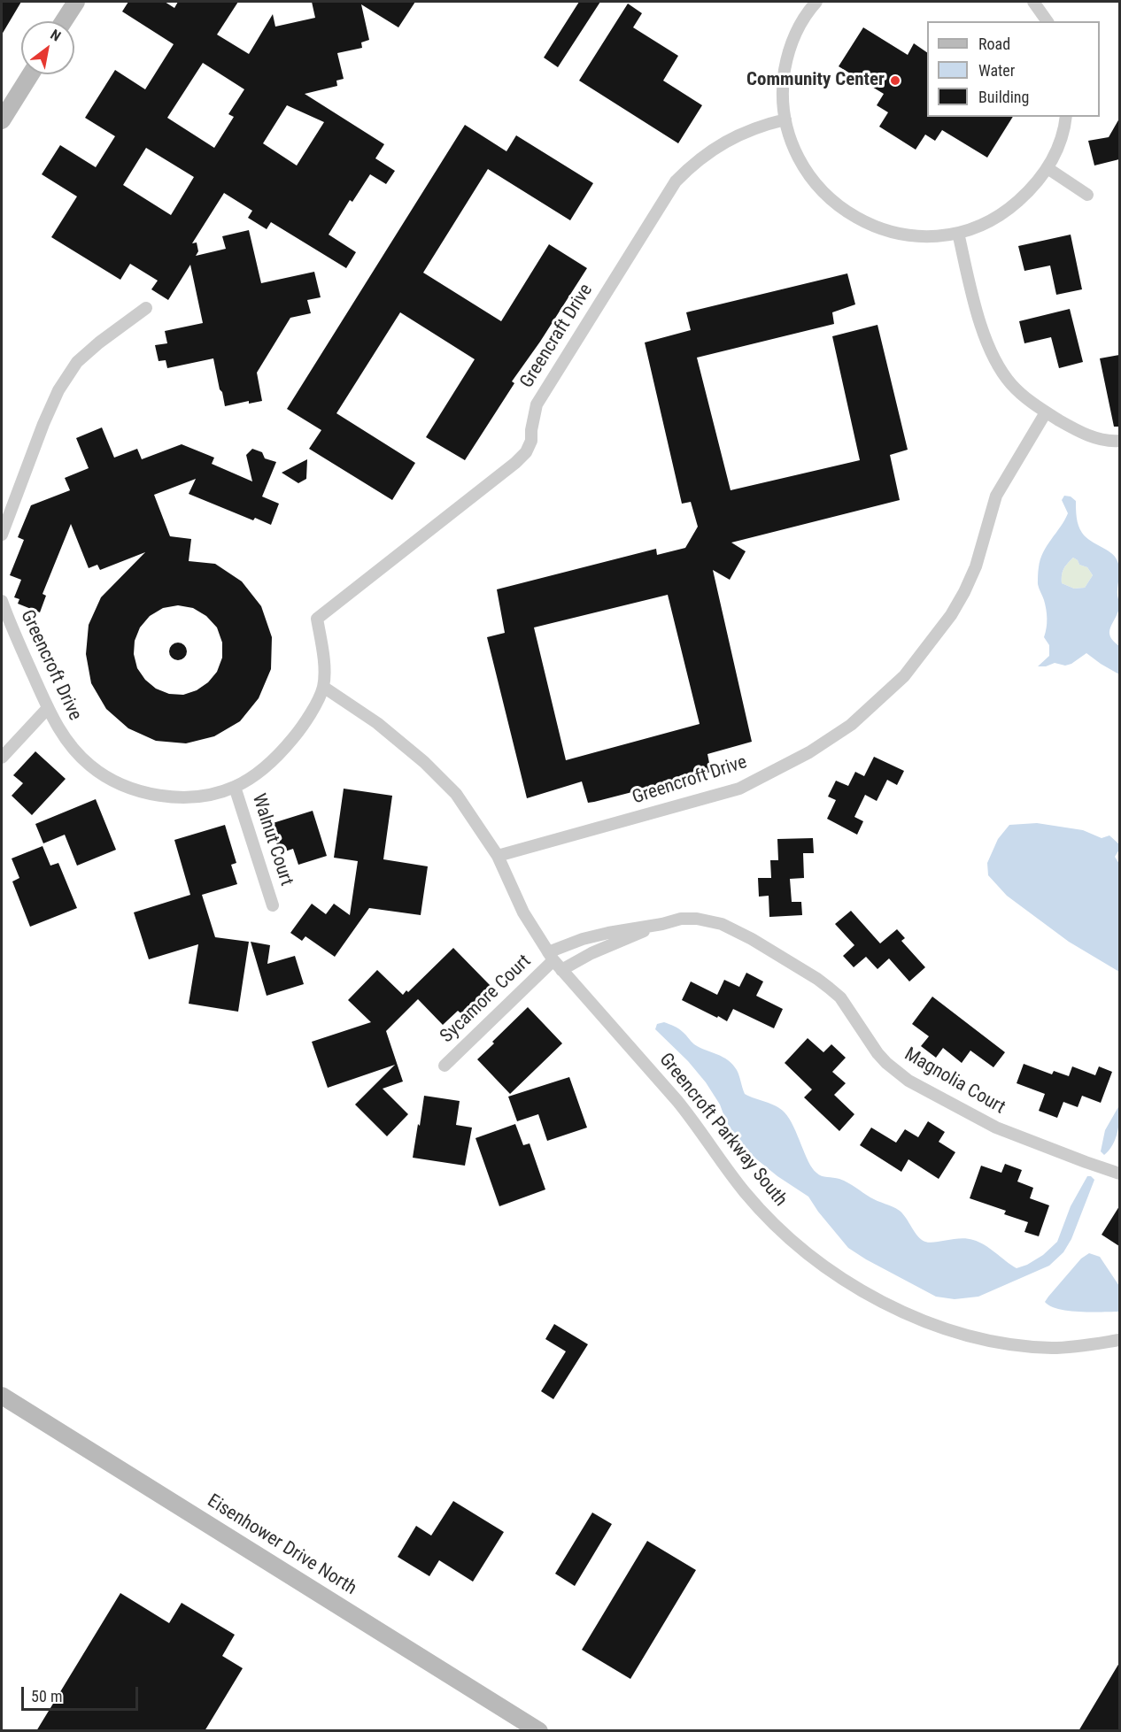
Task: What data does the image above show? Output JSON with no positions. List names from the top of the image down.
{
  "streets": {
    "street": [
      "Greencraft Drive",
      "Greencroft Drive",
      "Walnut Court",
      "Sycamore Court",
      "Magnolia Court",
      "Greencroft Parkway South",
      "Eisenhower Drive North"
    ]
  },
  "crossings": [
    ["Greencraft Drive", "Greencroft Drive"],
    ["Greencroft Drive", "Walnut Court"],
    ["Greencroft Drive", "Greencroft Parkway South"],
    ["Sycamore Court", "Magnolia Court"],
    ["Sycamore Court", "Greencroft Parkway South"],
    ["Magnolia Court", "Greencroft Parkway South"]
  ],
  "places": ["Community Center"],
  "legend": ["Road", "Water", "Building"],
  "scale_bar": "50 m",
  "north": "top right"
}
